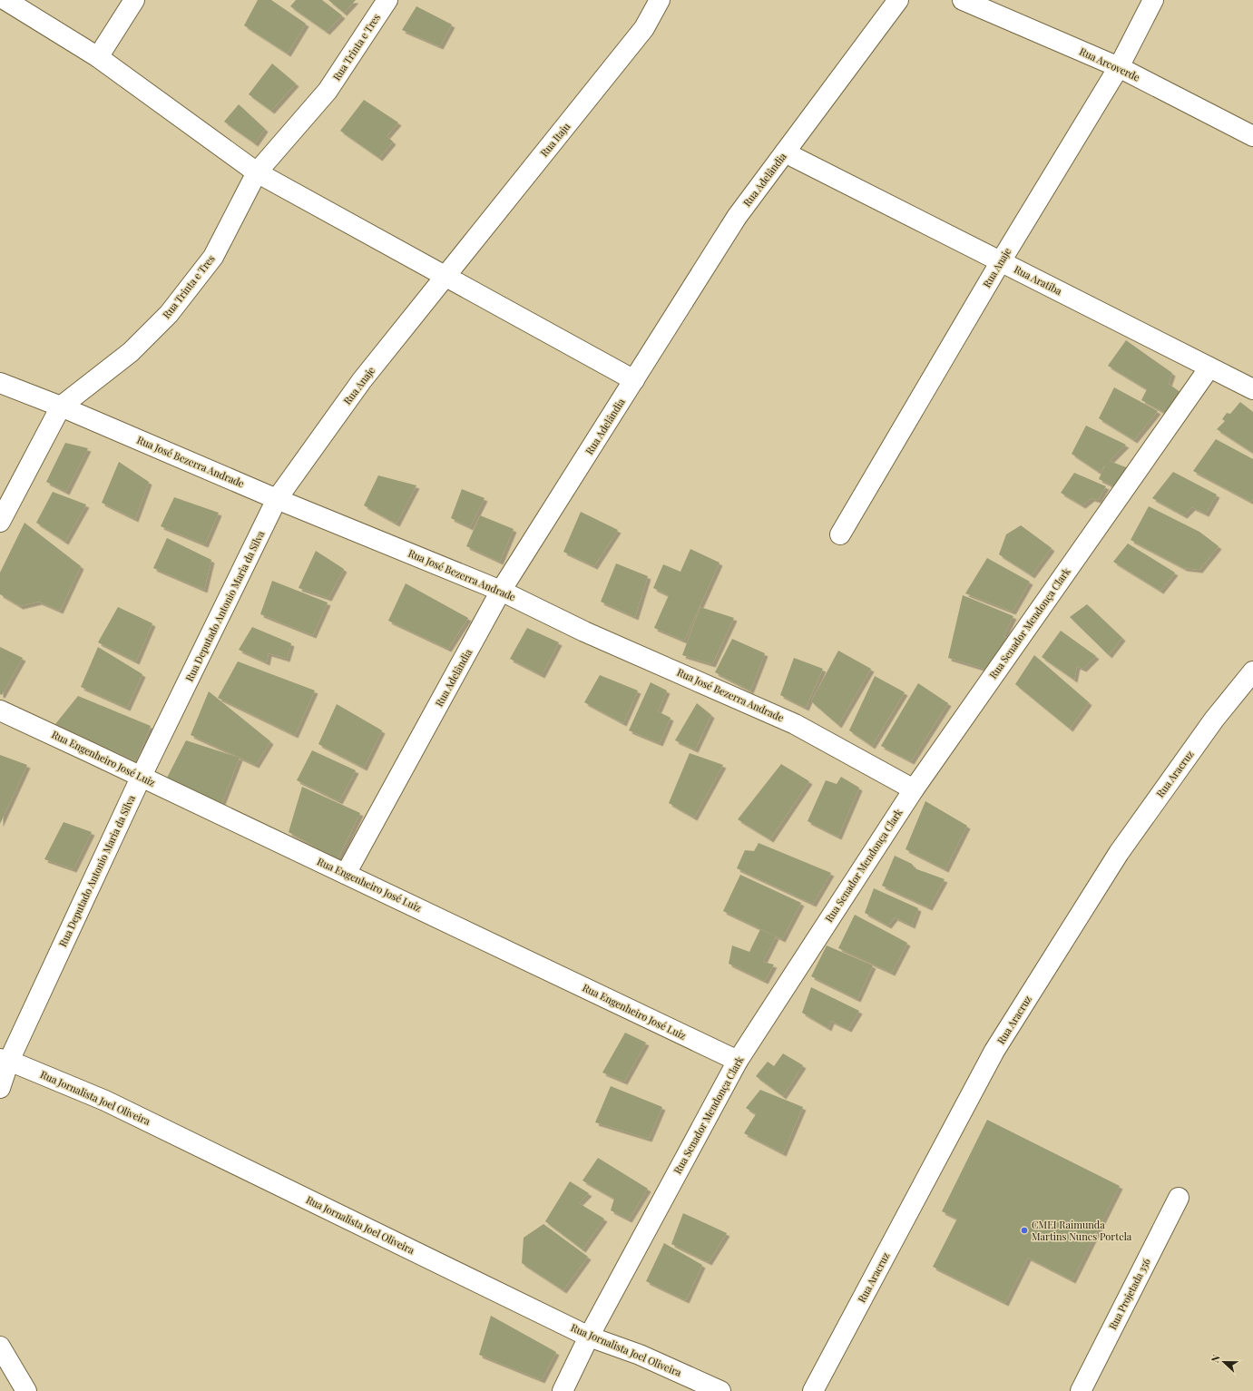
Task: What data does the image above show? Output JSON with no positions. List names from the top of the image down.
{
  "streets": {
    "street": [
      "Rua Trinta e Tres",
      "Rua Arcoverde",
      "Rua Itaju",
      "Rua Adelândia",
      "Rua Anaje",
      "Rua Aratiba",
      "Rua José Bezerra Andrade",
      "Rua Deputado Antonio Maria da Silva",
      "Rua Senador Mendonça Clark",
      "Rua Engenheiro José Luiz",
      "Rua Aracruz",
      "Rua Jornalista Joel Oliveira",
      "Rua Projetada 356"
    ]
  },
  "crossings": [
    ["Rua Trinta e Tres", "Rua José Bezerra Andrade"],
    ["Rua Arcoverde", "Rua Anaje"],
    ["Rua Itaju", "Rua Anaje"],
    ["Rua Adelândia", "Rua Aratiba"],
    ["Rua Adelândia", "Rua José Bezerra Andrade"],
    ["Rua Adelândia", "Rua Engenheiro José Luiz"],
    ["Rua Anaje", "Rua Aratiba"],
    ["Rua Anaje", "Rua José Bezerra Andrade"],
    ["Rua Anaje", "Rua Deputado Antonio Maria da Silva"],
    ["Rua Aratiba", "Rua Senador Mendonça Clark"],
    ["Rua José Bezerra Andrade", "Rua Deputado Antonio Maria da Silva"],
    ["Rua José Bezerra Andrade", "Rua Senador Mendonça Clark"],
    ["Rua Deputado Antonio Maria da Silva", "Rua Engenheiro José Luiz"],
    ["Rua Deputado Antonio Maria da Silva", "Rua Jornalista Joel Oliveira"],
    ["Rua Senador Mendonça Clark", "Rua Engenheiro José Luiz"],
    ["Rua Senador Mendonça Clark", "Rua Jornalista Joel Oliveira"]
  ],
  "places": ["CMEI Raimunda Martins Nunes Portela"],
  "north": "left"
}
